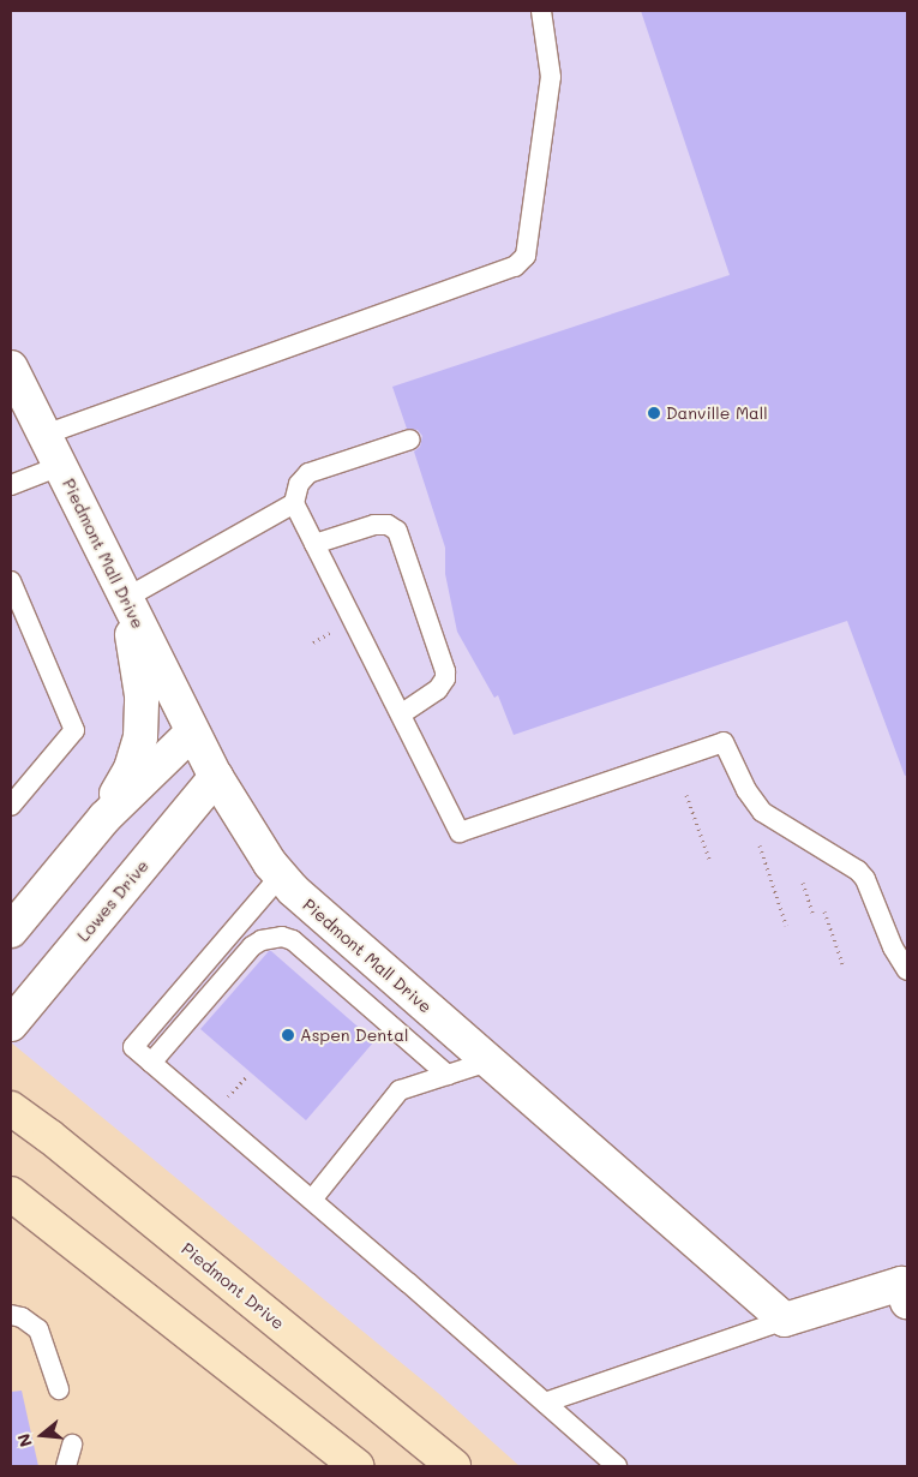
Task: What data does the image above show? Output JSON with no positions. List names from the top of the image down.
{
  "streets": {
    "main road": ["Piedmont Drive"],
    "street": ["Piedmont Mall Drive", "Lowes Drive"]
  },
  "crossings": [
    ["Piedmont Mall Drive", "Lowes Drive"]
  ],
  "places": ["Danville Mall", "Aspen Dental"],
  "north": "left"
}
